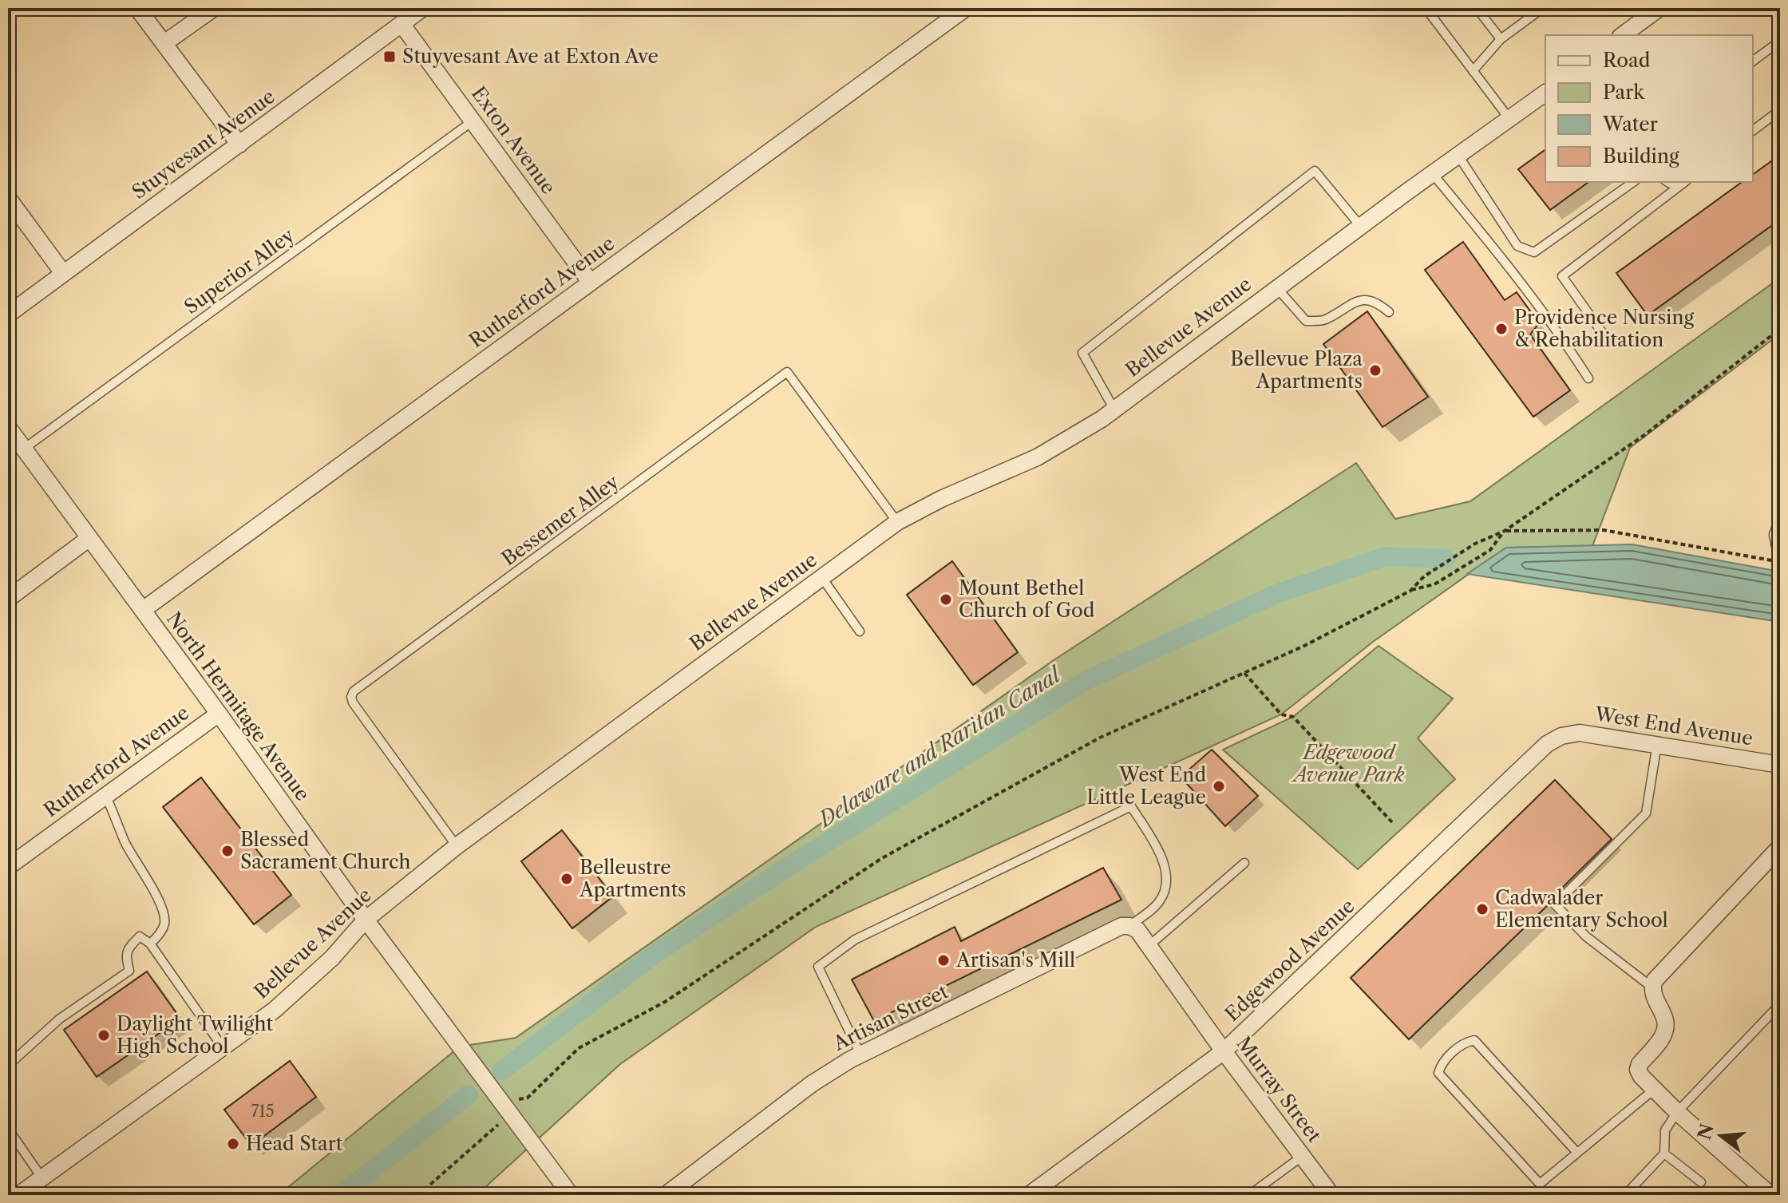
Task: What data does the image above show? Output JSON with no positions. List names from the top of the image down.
{
  "streets": {
    "street": [
      "Exton Avenue",
      "Stuyvesant Avenue",
      "Rutherford Avenue",
      "Bellevue Avenue",
      "North Hermitage Avenue",
      "West End Avenue",
      "Edgewood Avenue",
      "Artisan Street",
      "Murray Street"
    ],
    "lane": ["Superior Alley", "Bessemer Alley"]
  },
  "crossings": [
    ["Exton Avenue", "Stuyvesant Avenue"],
    ["Exton Avenue", "Superior Alley"],
    ["Exton Avenue", "Rutherford Avenue"],
    ["Superior Alley", "North Hermitage Avenue"],
    ["Rutherford Avenue", "North Hermitage Avenue"],
    ["Bellevue Avenue", "Bessemer Alley"],
    ["Bellevue Avenue", "North Hermitage Avenue"],
    ["West End Avenue", "Edgewood Avenue"],
    ["Edgewood Avenue", "Murray Street"]
  ],
  "water": ["Delaware and Raritan Canal"],
  "parks": ["Edgewood Avenue Park"],
  "places": {
    "transit": ["Stuyvesant Ave at Exton Ave"],
    "other": [
      "Providence Nursing & Rehabilitation",
      "Bellevue Plaza Apartments",
      "Mount Bethel Church of God",
      "West End Little League",
      "Blessed Sacrament Church",
      "Belleustre Apartments",
      "Cadwalader Elementary School",
      "Artisan's Mill",
      "Daylight Twilight High School",
      "Head Start"
    ]
  },
  "house_numbers": ["715"],
  "legend": [
    "Road",
    "Park",
    "Water",
    "Building"
  ],
  "north": "left"
}
